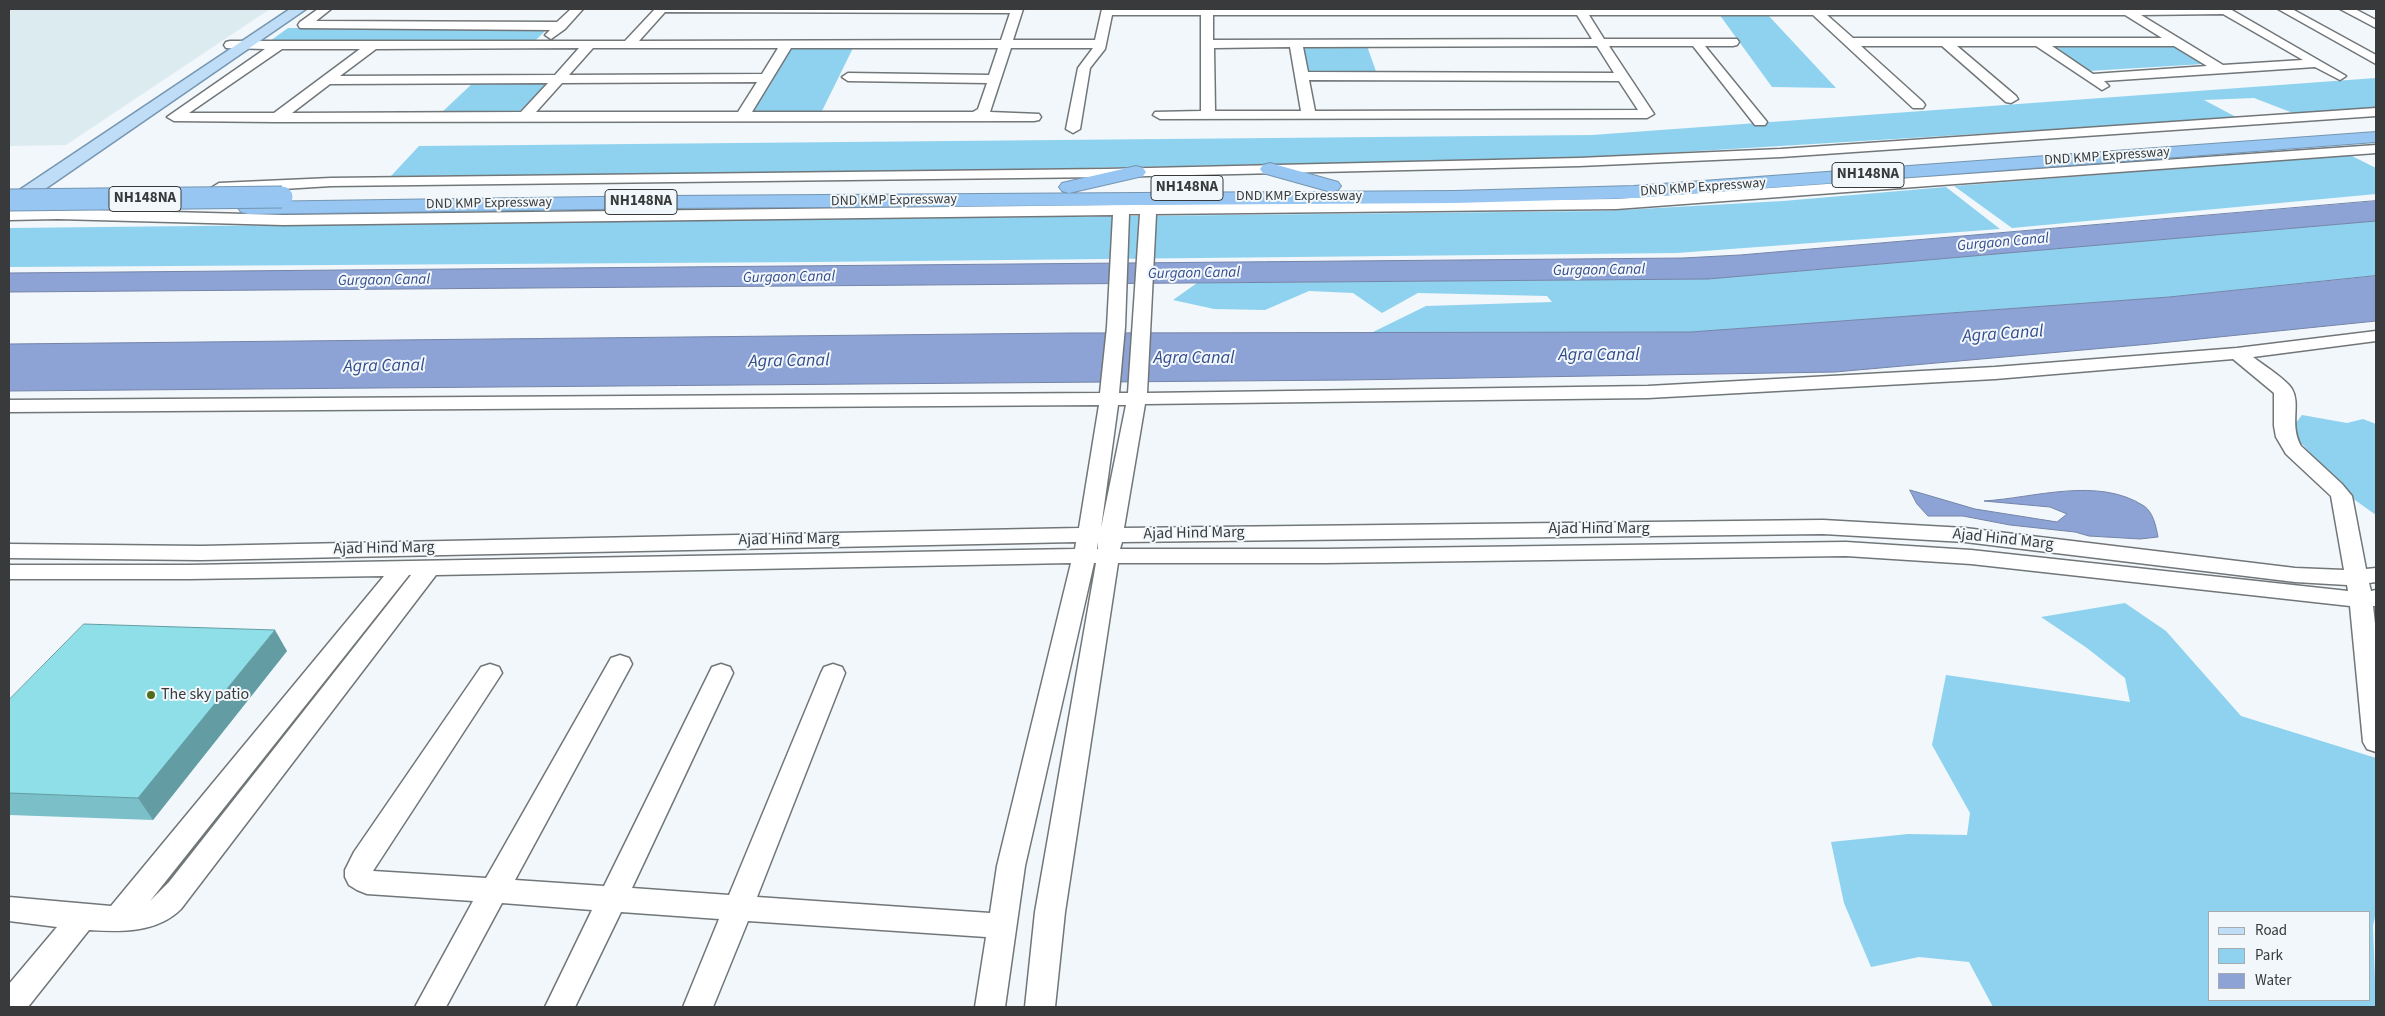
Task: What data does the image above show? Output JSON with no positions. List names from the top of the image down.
{
  "streets": {
    "highway": ["DND KMP Expressway", "NH148NA"],
    "street": ["Ajad Hind Marg"]
  },
  "water": ["Gurgaon Canal", "Agra Canal"],
  "places": ["The sky patio"],
  "legend": ["Road", "Park", "Water"]
}
